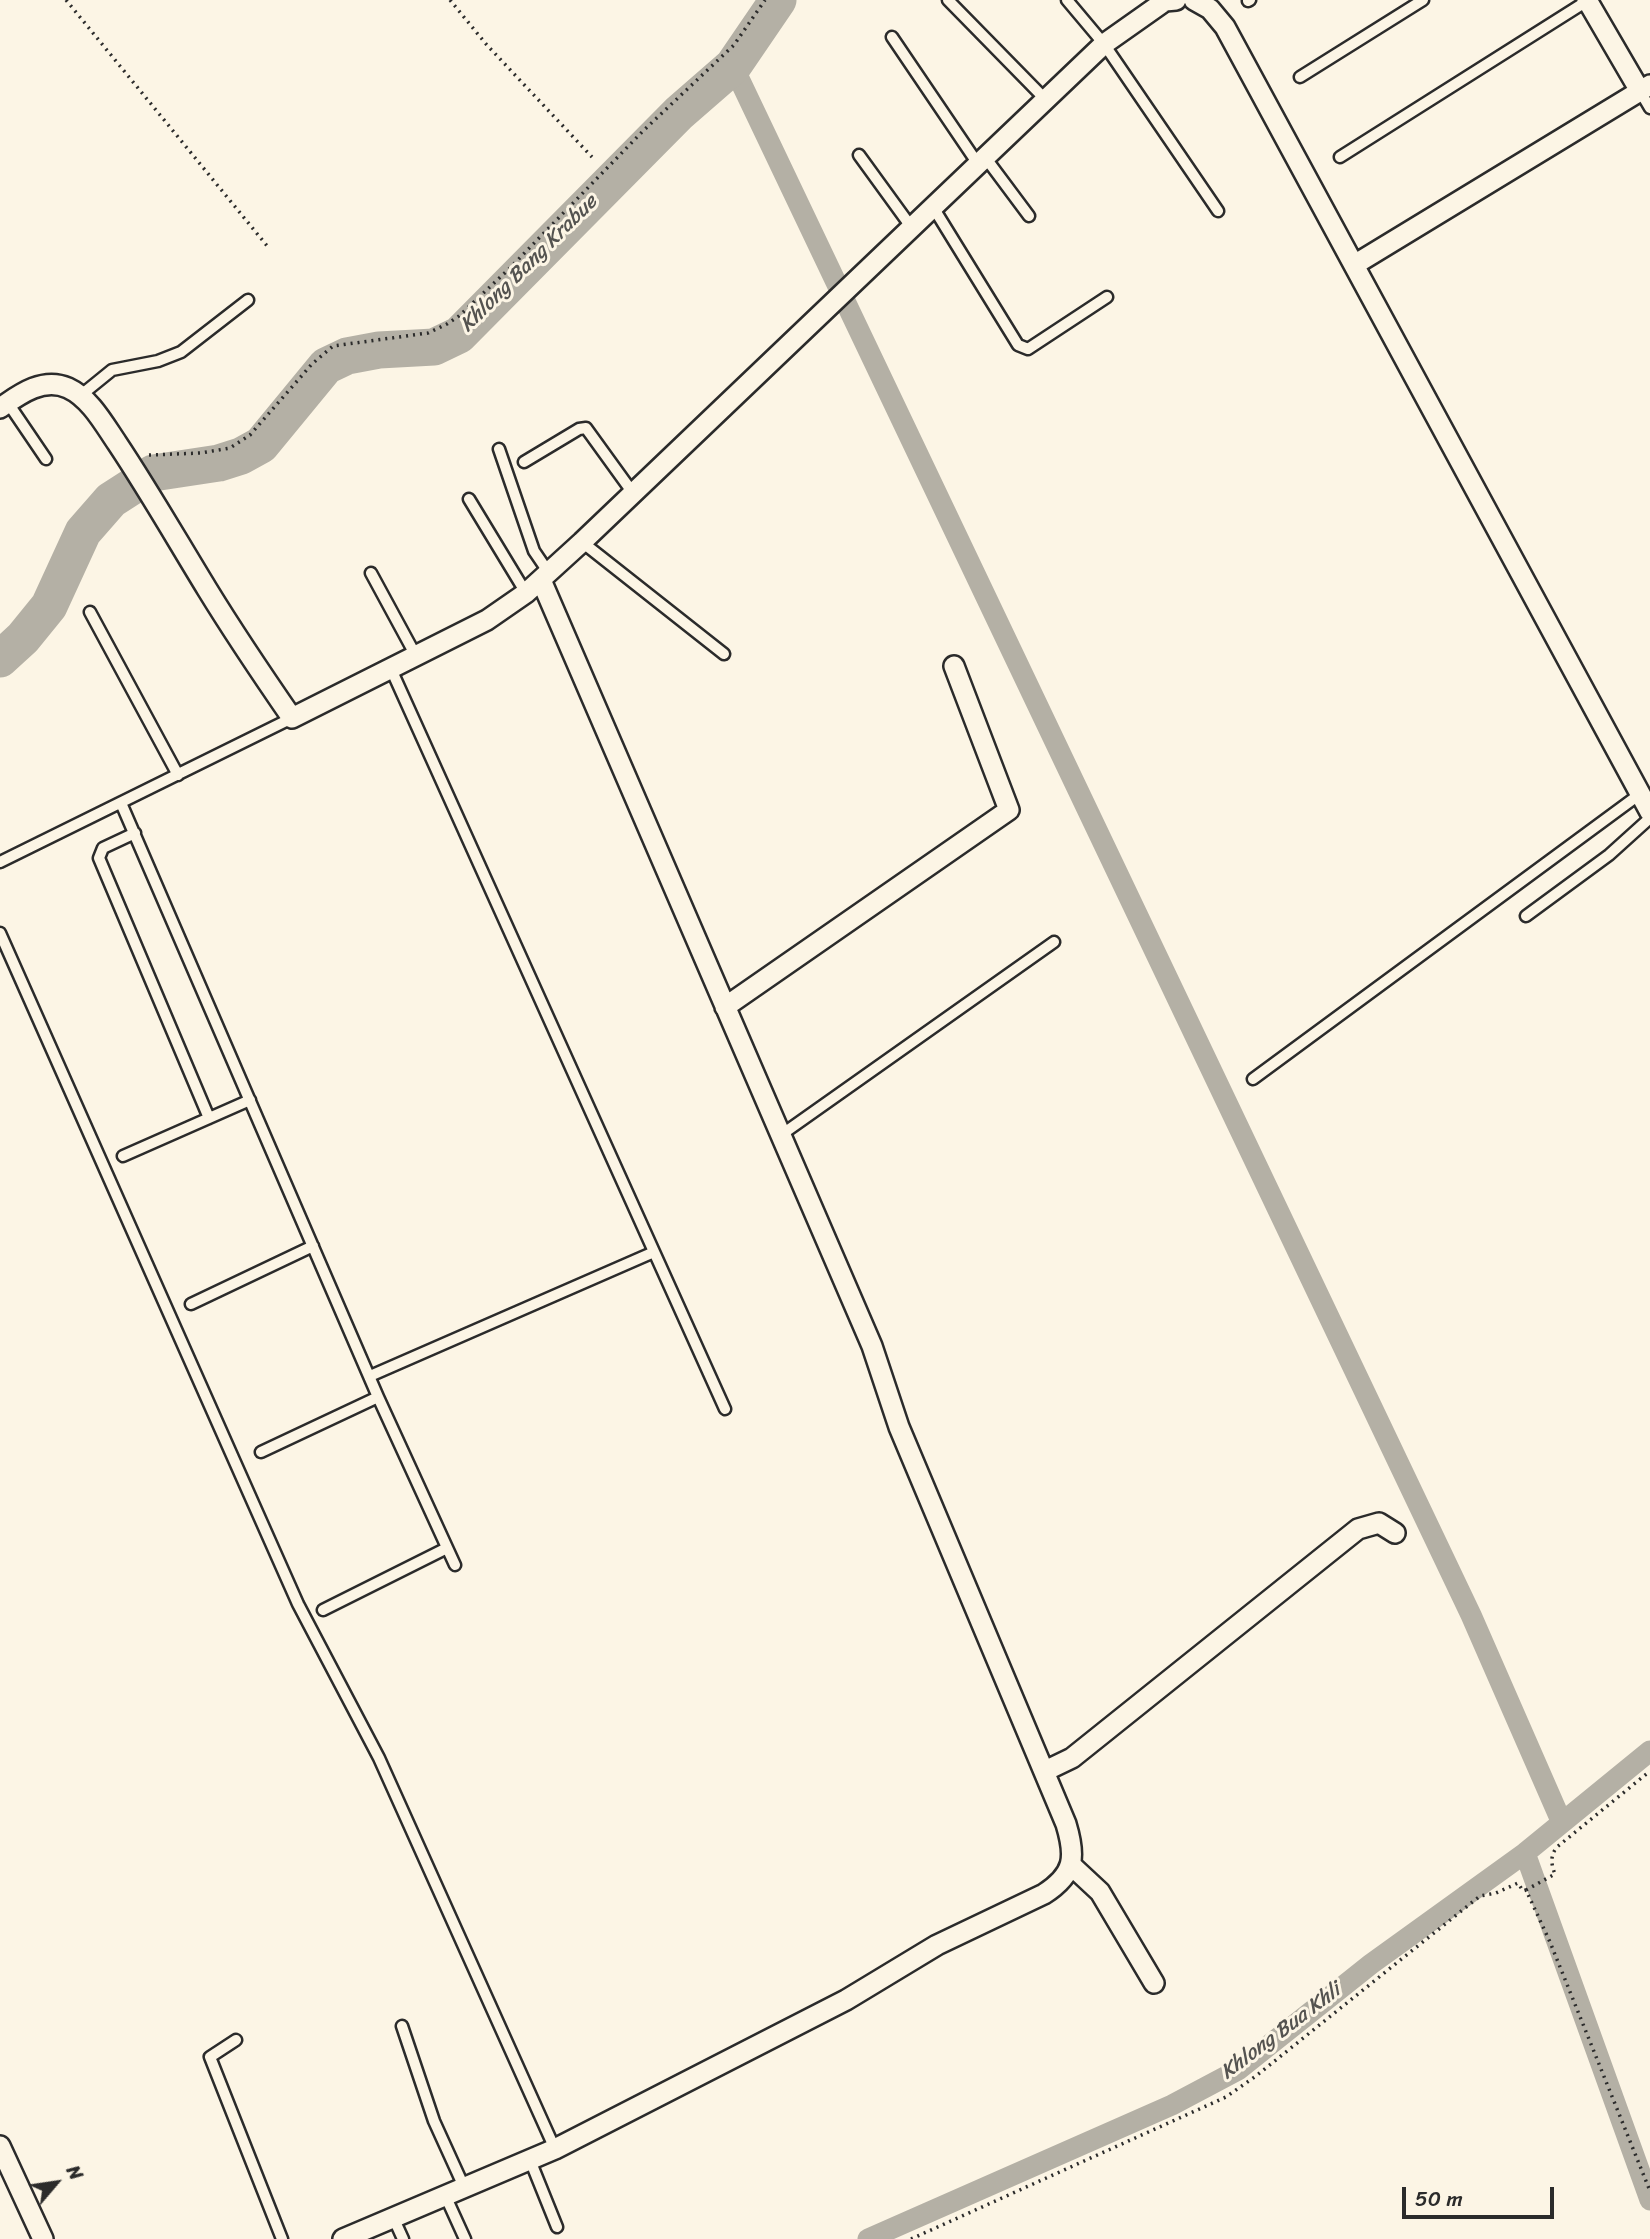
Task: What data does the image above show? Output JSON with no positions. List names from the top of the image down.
{
  "water": ["Khlong Bang Krabue", "Khlong Bua Khli"],
  "scale_bar": "50 m",
  "north": "top right"
}
